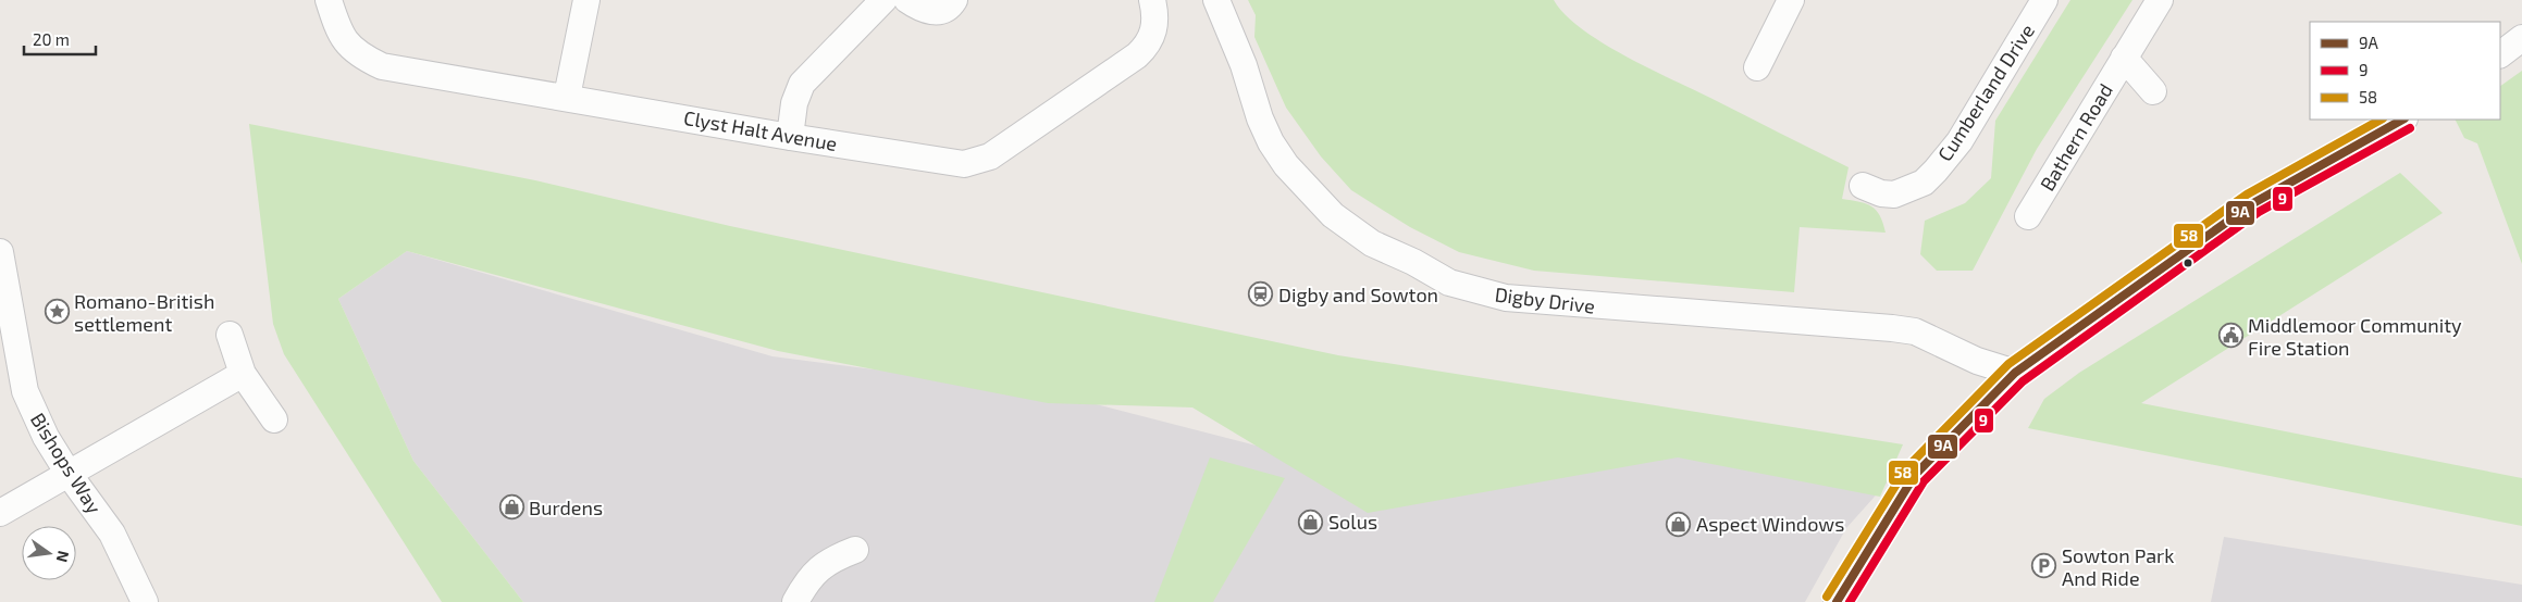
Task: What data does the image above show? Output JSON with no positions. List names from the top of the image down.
{
  "streets": {
    "street": [
      "Cumberland Drive",
      "Clyst Halt Avenue",
      "Bathern Road",
      "Digby Drive",
      "Bishops Way"
    ]
  },
  "places": {
    "station": ["Digby and Sowton"],
    "place": ["Romano-British settlement"],
    "public building": ["Middlemoor Community Fire Station"],
    "shop": ["Burdens", "Solus", "Aspect Windows"],
    "parking": ["Sowton Park And Ride"]
  },
  "lines": ["transit line 9A", "transit line 58", "transit line 9"],
  "legend": ["9A", "9", "58"],
  "scale_bar": "20 m",
  "north": "right"
}
